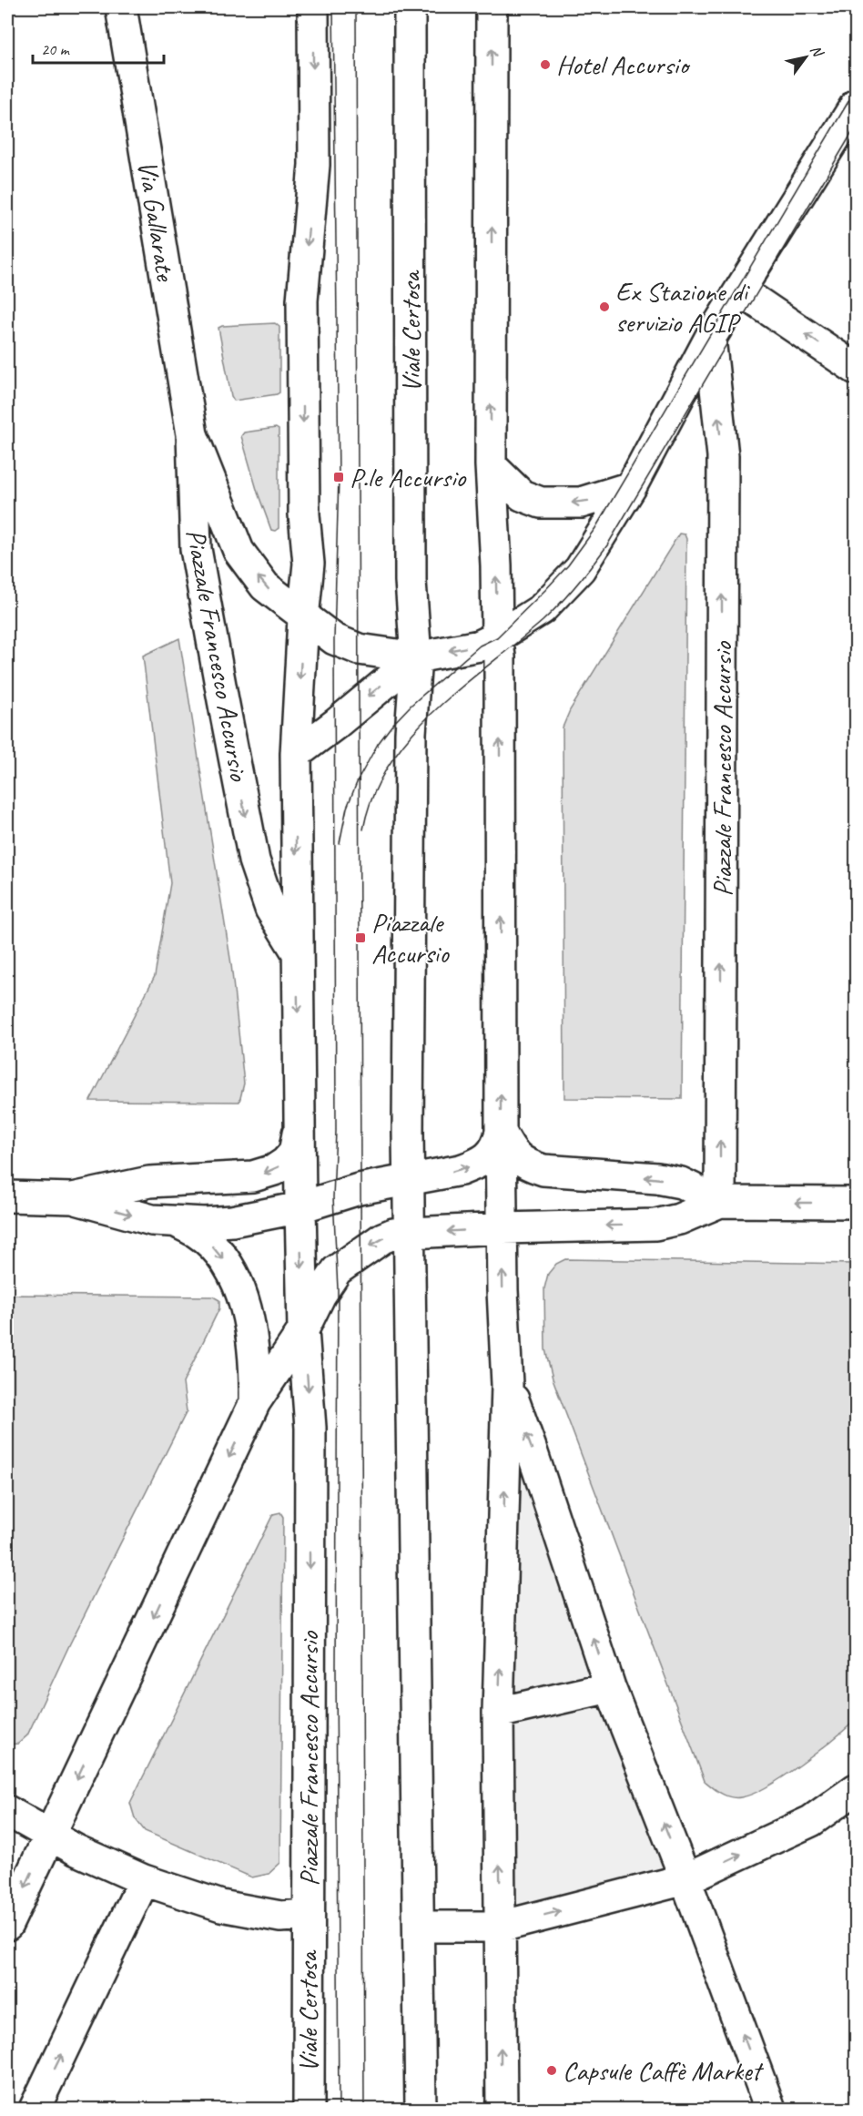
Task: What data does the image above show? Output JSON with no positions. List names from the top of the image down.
{
  "streets": {
    "street": ["Via Gallarate", "Viale Certosa", "Piazzale Francesco Accursio"]
  },
  "crossings": [
    ["Via Gallarate", "Piazzale Francesco Accursio"],
    ["Viale Certosa", "Piazzale Francesco Accursio"]
  ],
  "places": {
    "other": ["Hotel Accursio", "Ex Stazione di servizio AGIP", "Capsule Caffè Market"],
    "transit": ["P.le Accursio", "Piazzale Accursio"]
  },
  "scale_bar": "20 m",
  "north": "top right"
}
